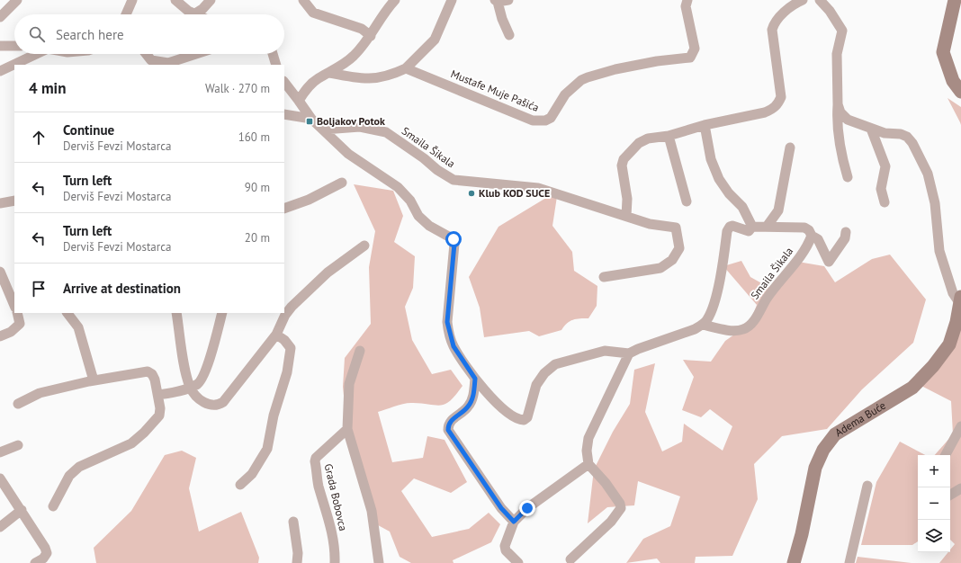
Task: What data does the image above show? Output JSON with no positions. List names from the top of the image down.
{
  "streets": {
    "street": [
      "Mustafe Muje Pašića",
      "Smaila Šikala",
      "Adema Buće",
      "Grada Bobovca"
    ]
  },
  "places": {
    "transit": ["Boljakov Potok"],
    "other": ["Klub KOD SUCE"]
  },
  "page": {
    "search": "Search here",
    "heading": ["4 min", "Walk · 270 m"],
    "list": [
      ["Continue", "Derviš Fevzi Mostarca", "160 m"],
      ["Turn left", "Derviš Fevzi Mostarca", "90 m"],
      ["Turn left", "Derviš Fevzi Mostarca", "20 m"],
      "Arrive at destination"
    ],
    "map_buttons": ["+", "−"]
  }
}
